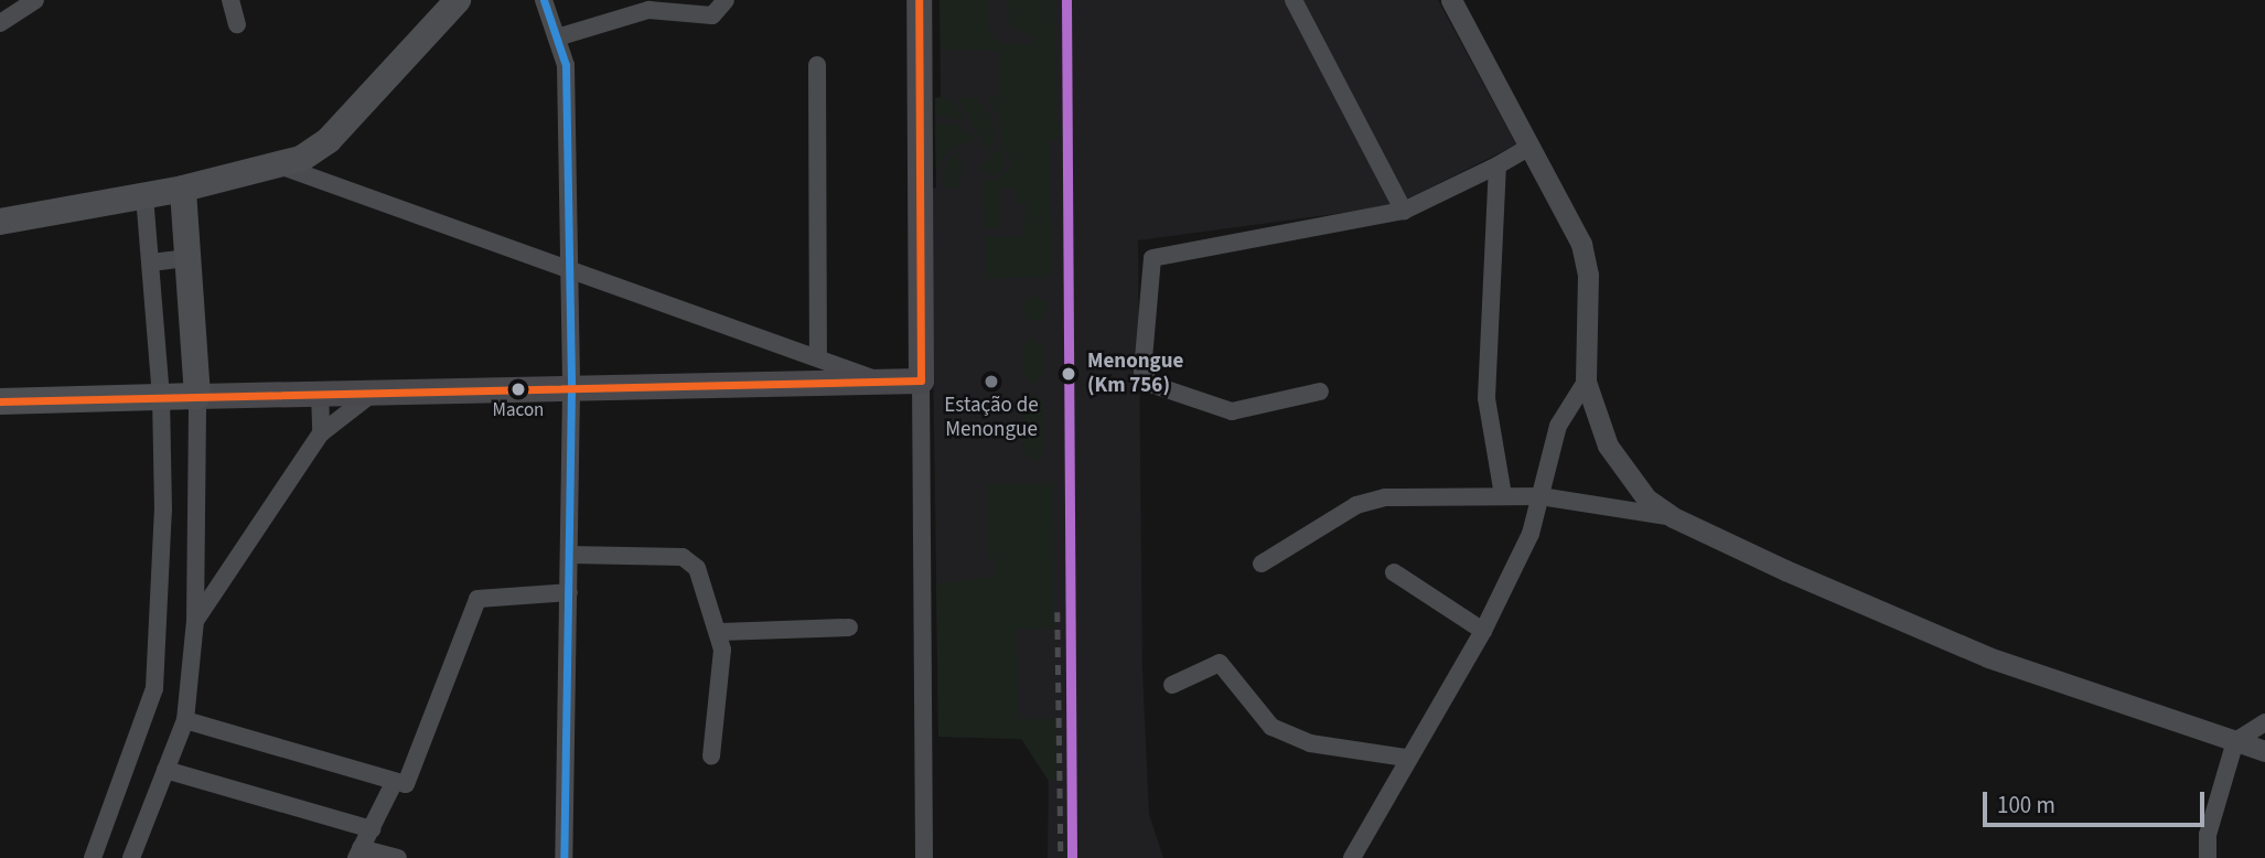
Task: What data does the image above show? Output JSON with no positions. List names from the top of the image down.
{
  "places": ["Menongue (Km 756)", "Estação de Menongue", "Macon"],
  "scale_bar": "100 m"
}
